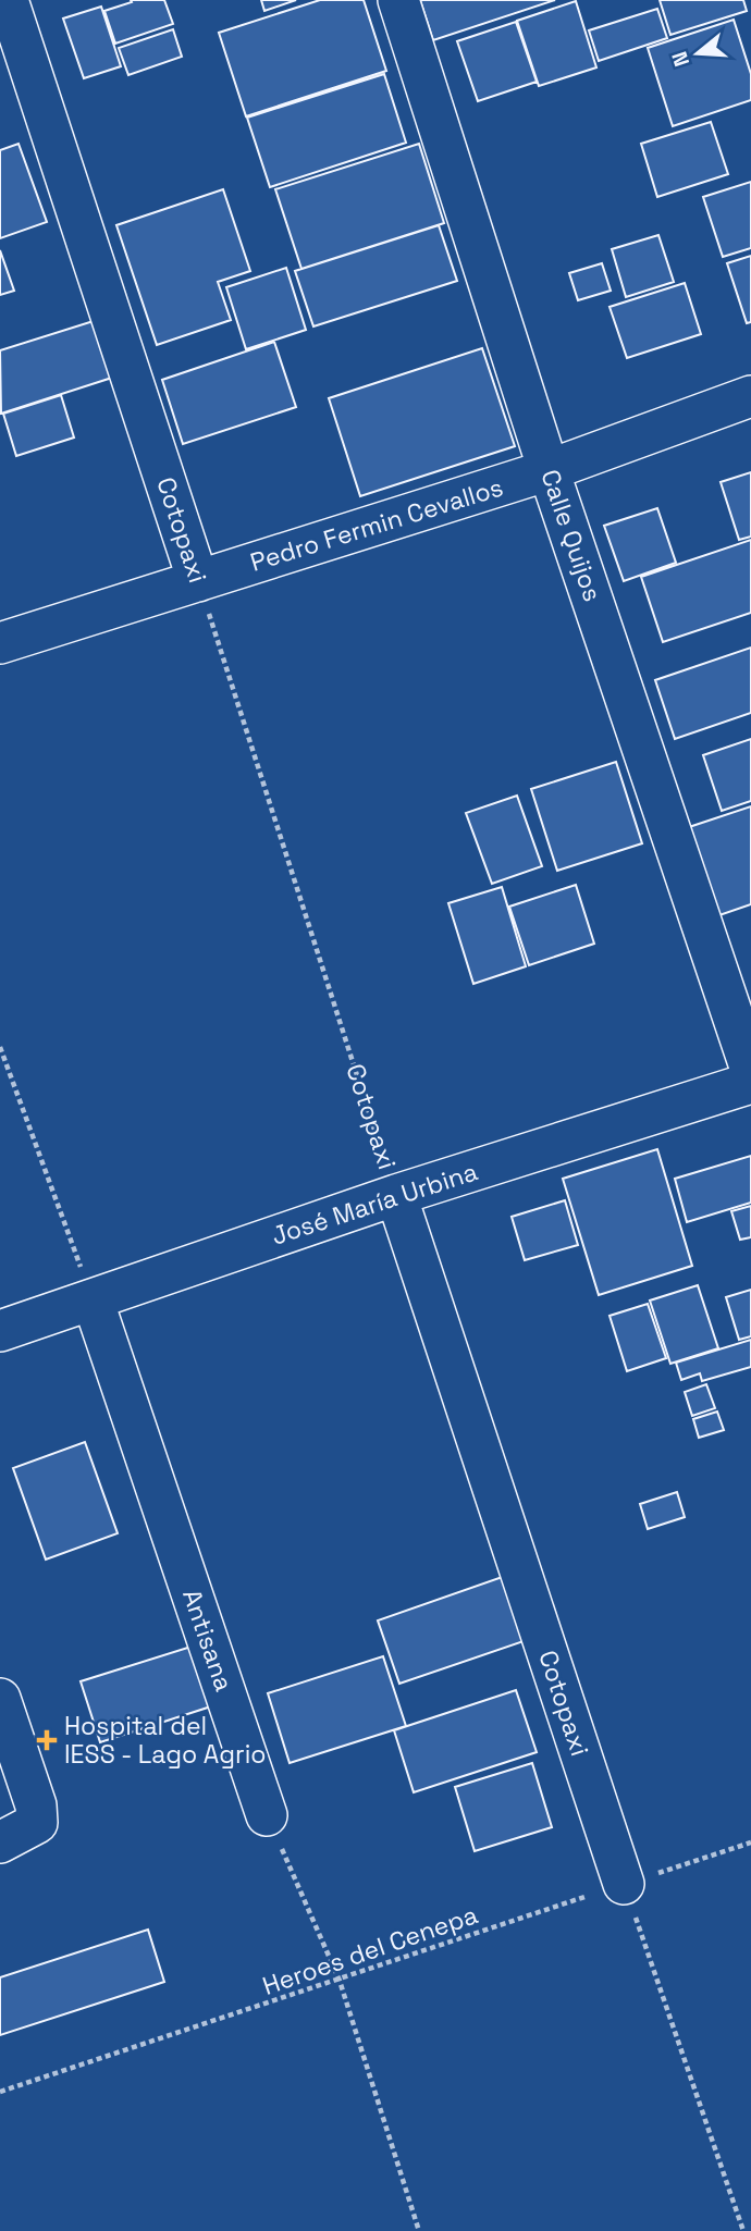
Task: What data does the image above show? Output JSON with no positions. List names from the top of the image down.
{
  "streets": {
    "street": [
      "Pedro Fermin Cevallos",
      "Cotopaxi",
      "Calle Quijos",
      "José María Urbina",
      "Antisana"
    ],
    "path": ["Heroes del Cenepa"]
  },
  "crossings": [
    ["Pedro Fermin Cevallos", "Cotopaxi"],
    ["Pedro Fermin Cevallos", "Calle Quijos"],
    ["Cotopaxi", "José María Urbina"],
    ["Cotopaxi", "Heroes del Cenepa"],
    ["José María Urbina", "Antisana"]
  ],
  "places": {
    "health": ["Hospital del IESS - Lago Agrio"]
  },
  "north": "left"
}
